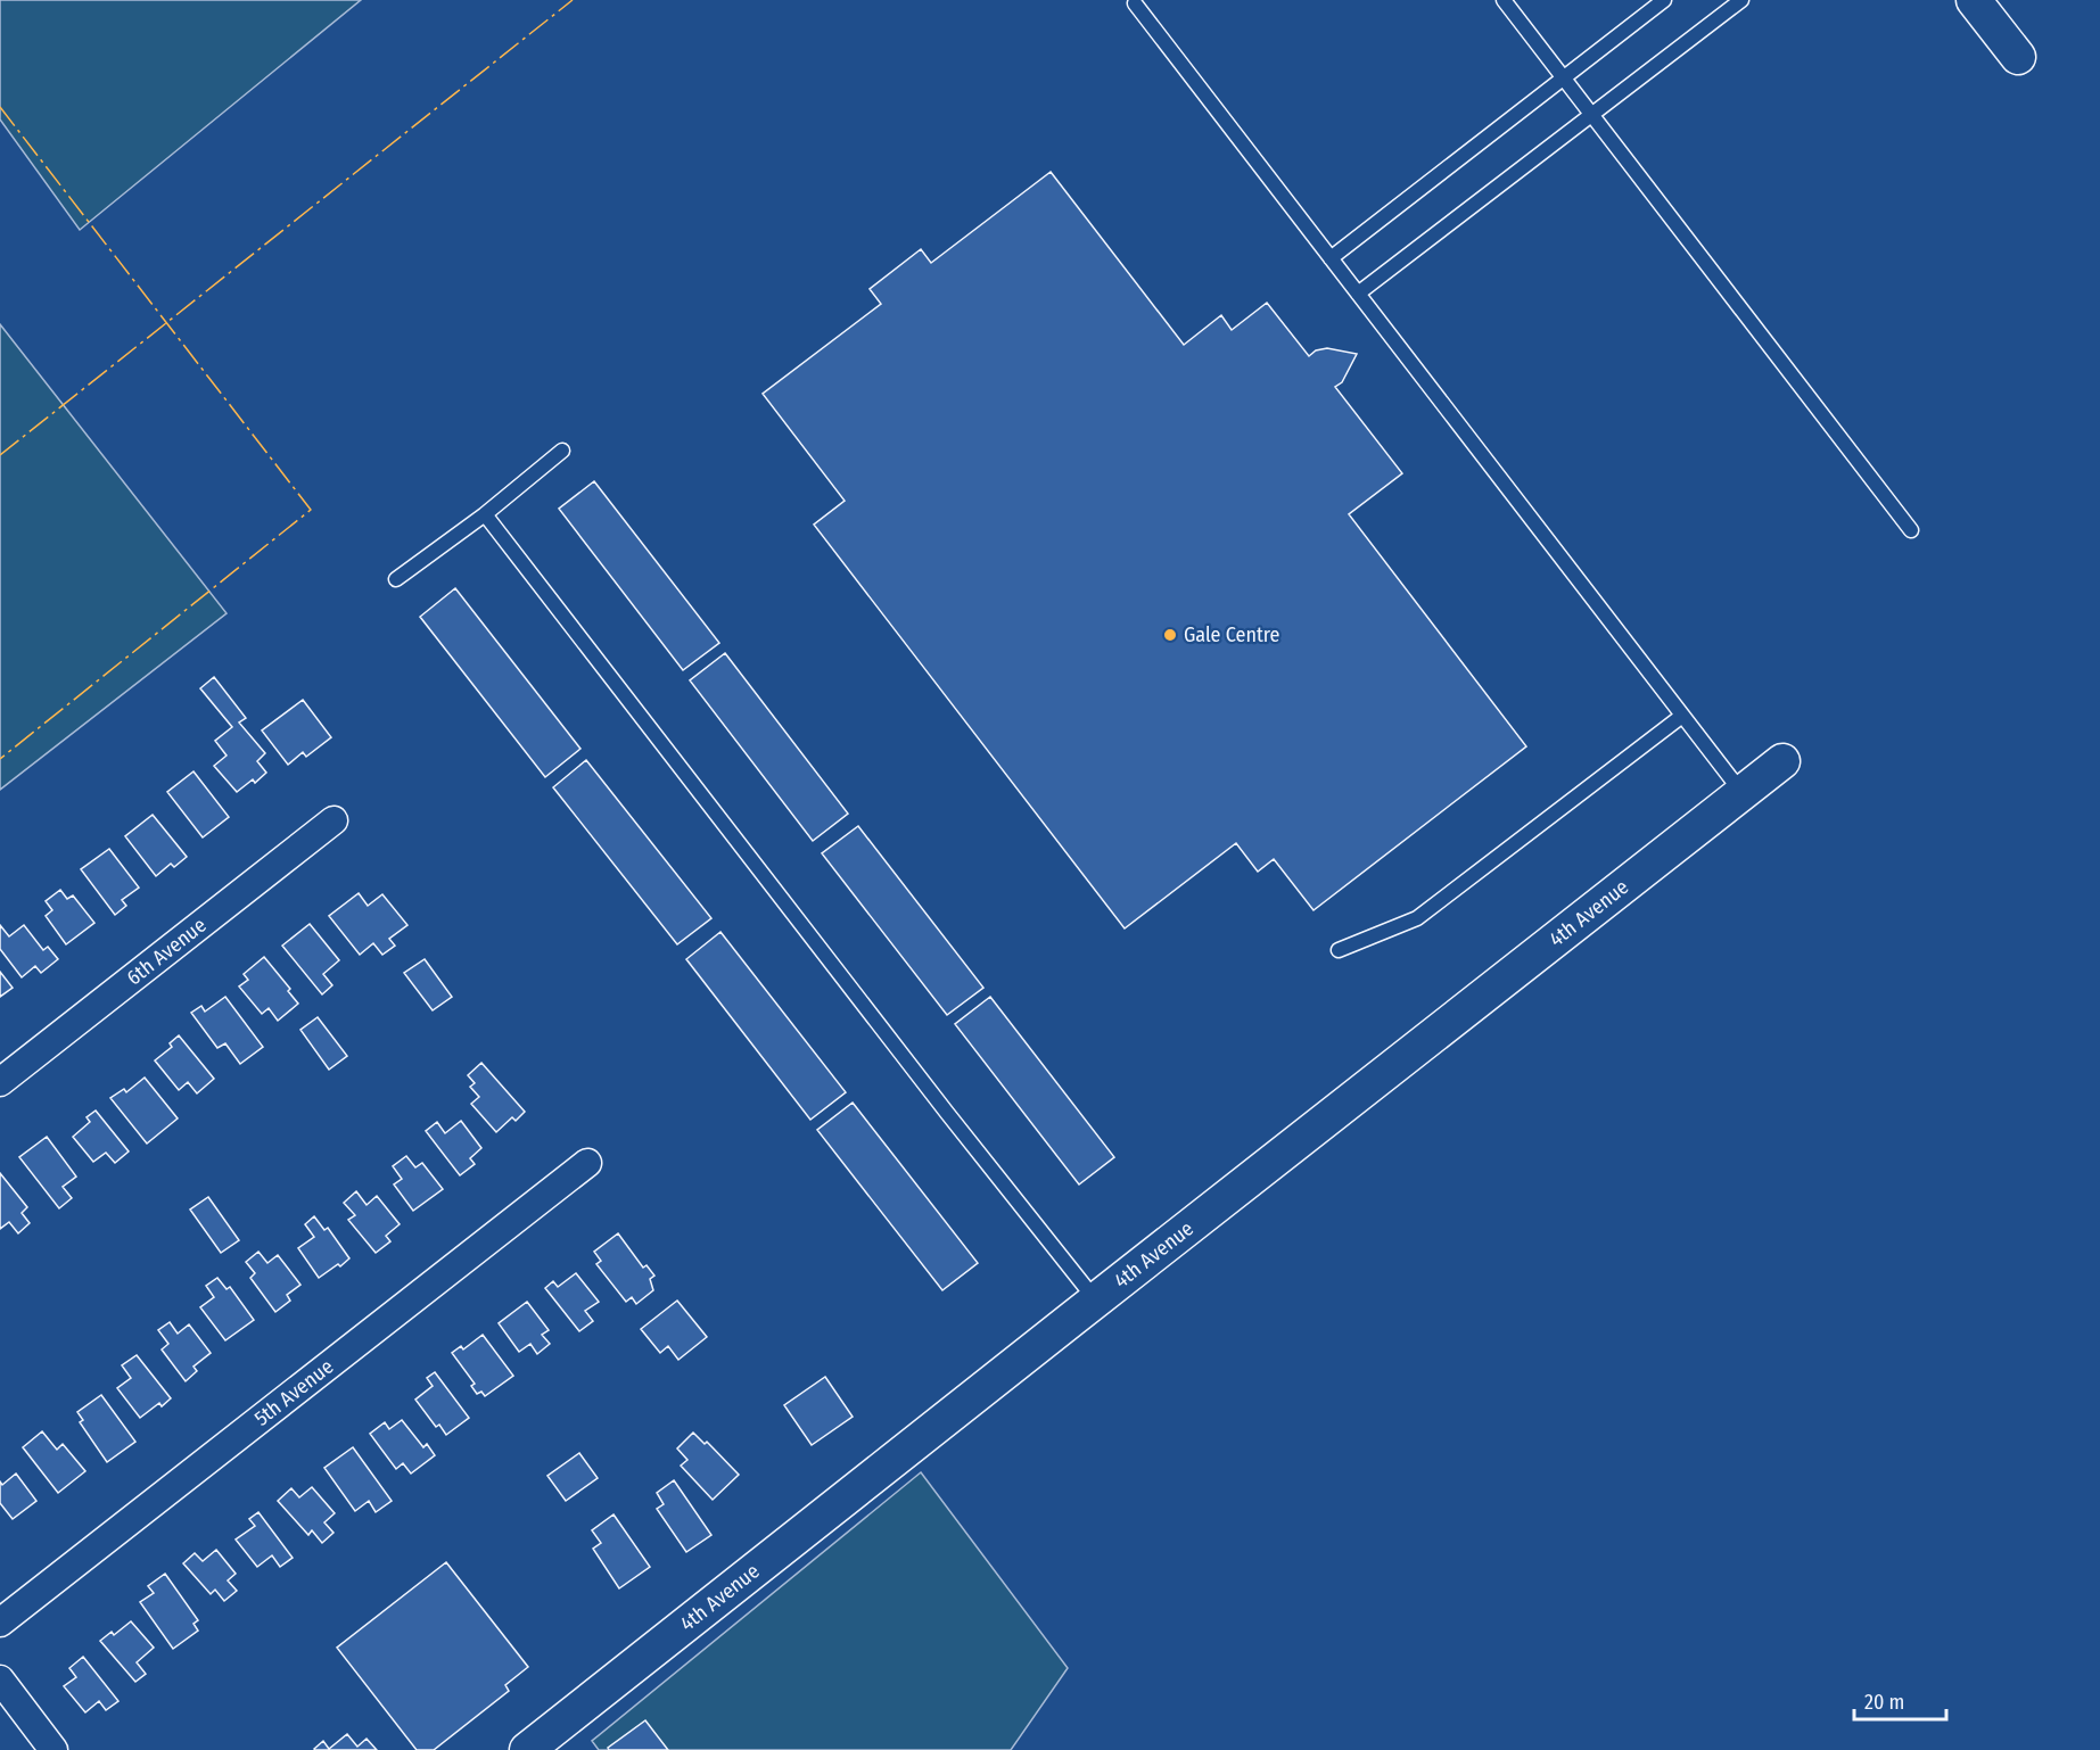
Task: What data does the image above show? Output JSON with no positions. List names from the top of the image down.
{
  "streets": {
    "street": ["4th Avenue", "6th Avenue", "5th Avenue"]
  },
  "places": ["Gale Centre"],
  "scale_bar": "20 m"
}
